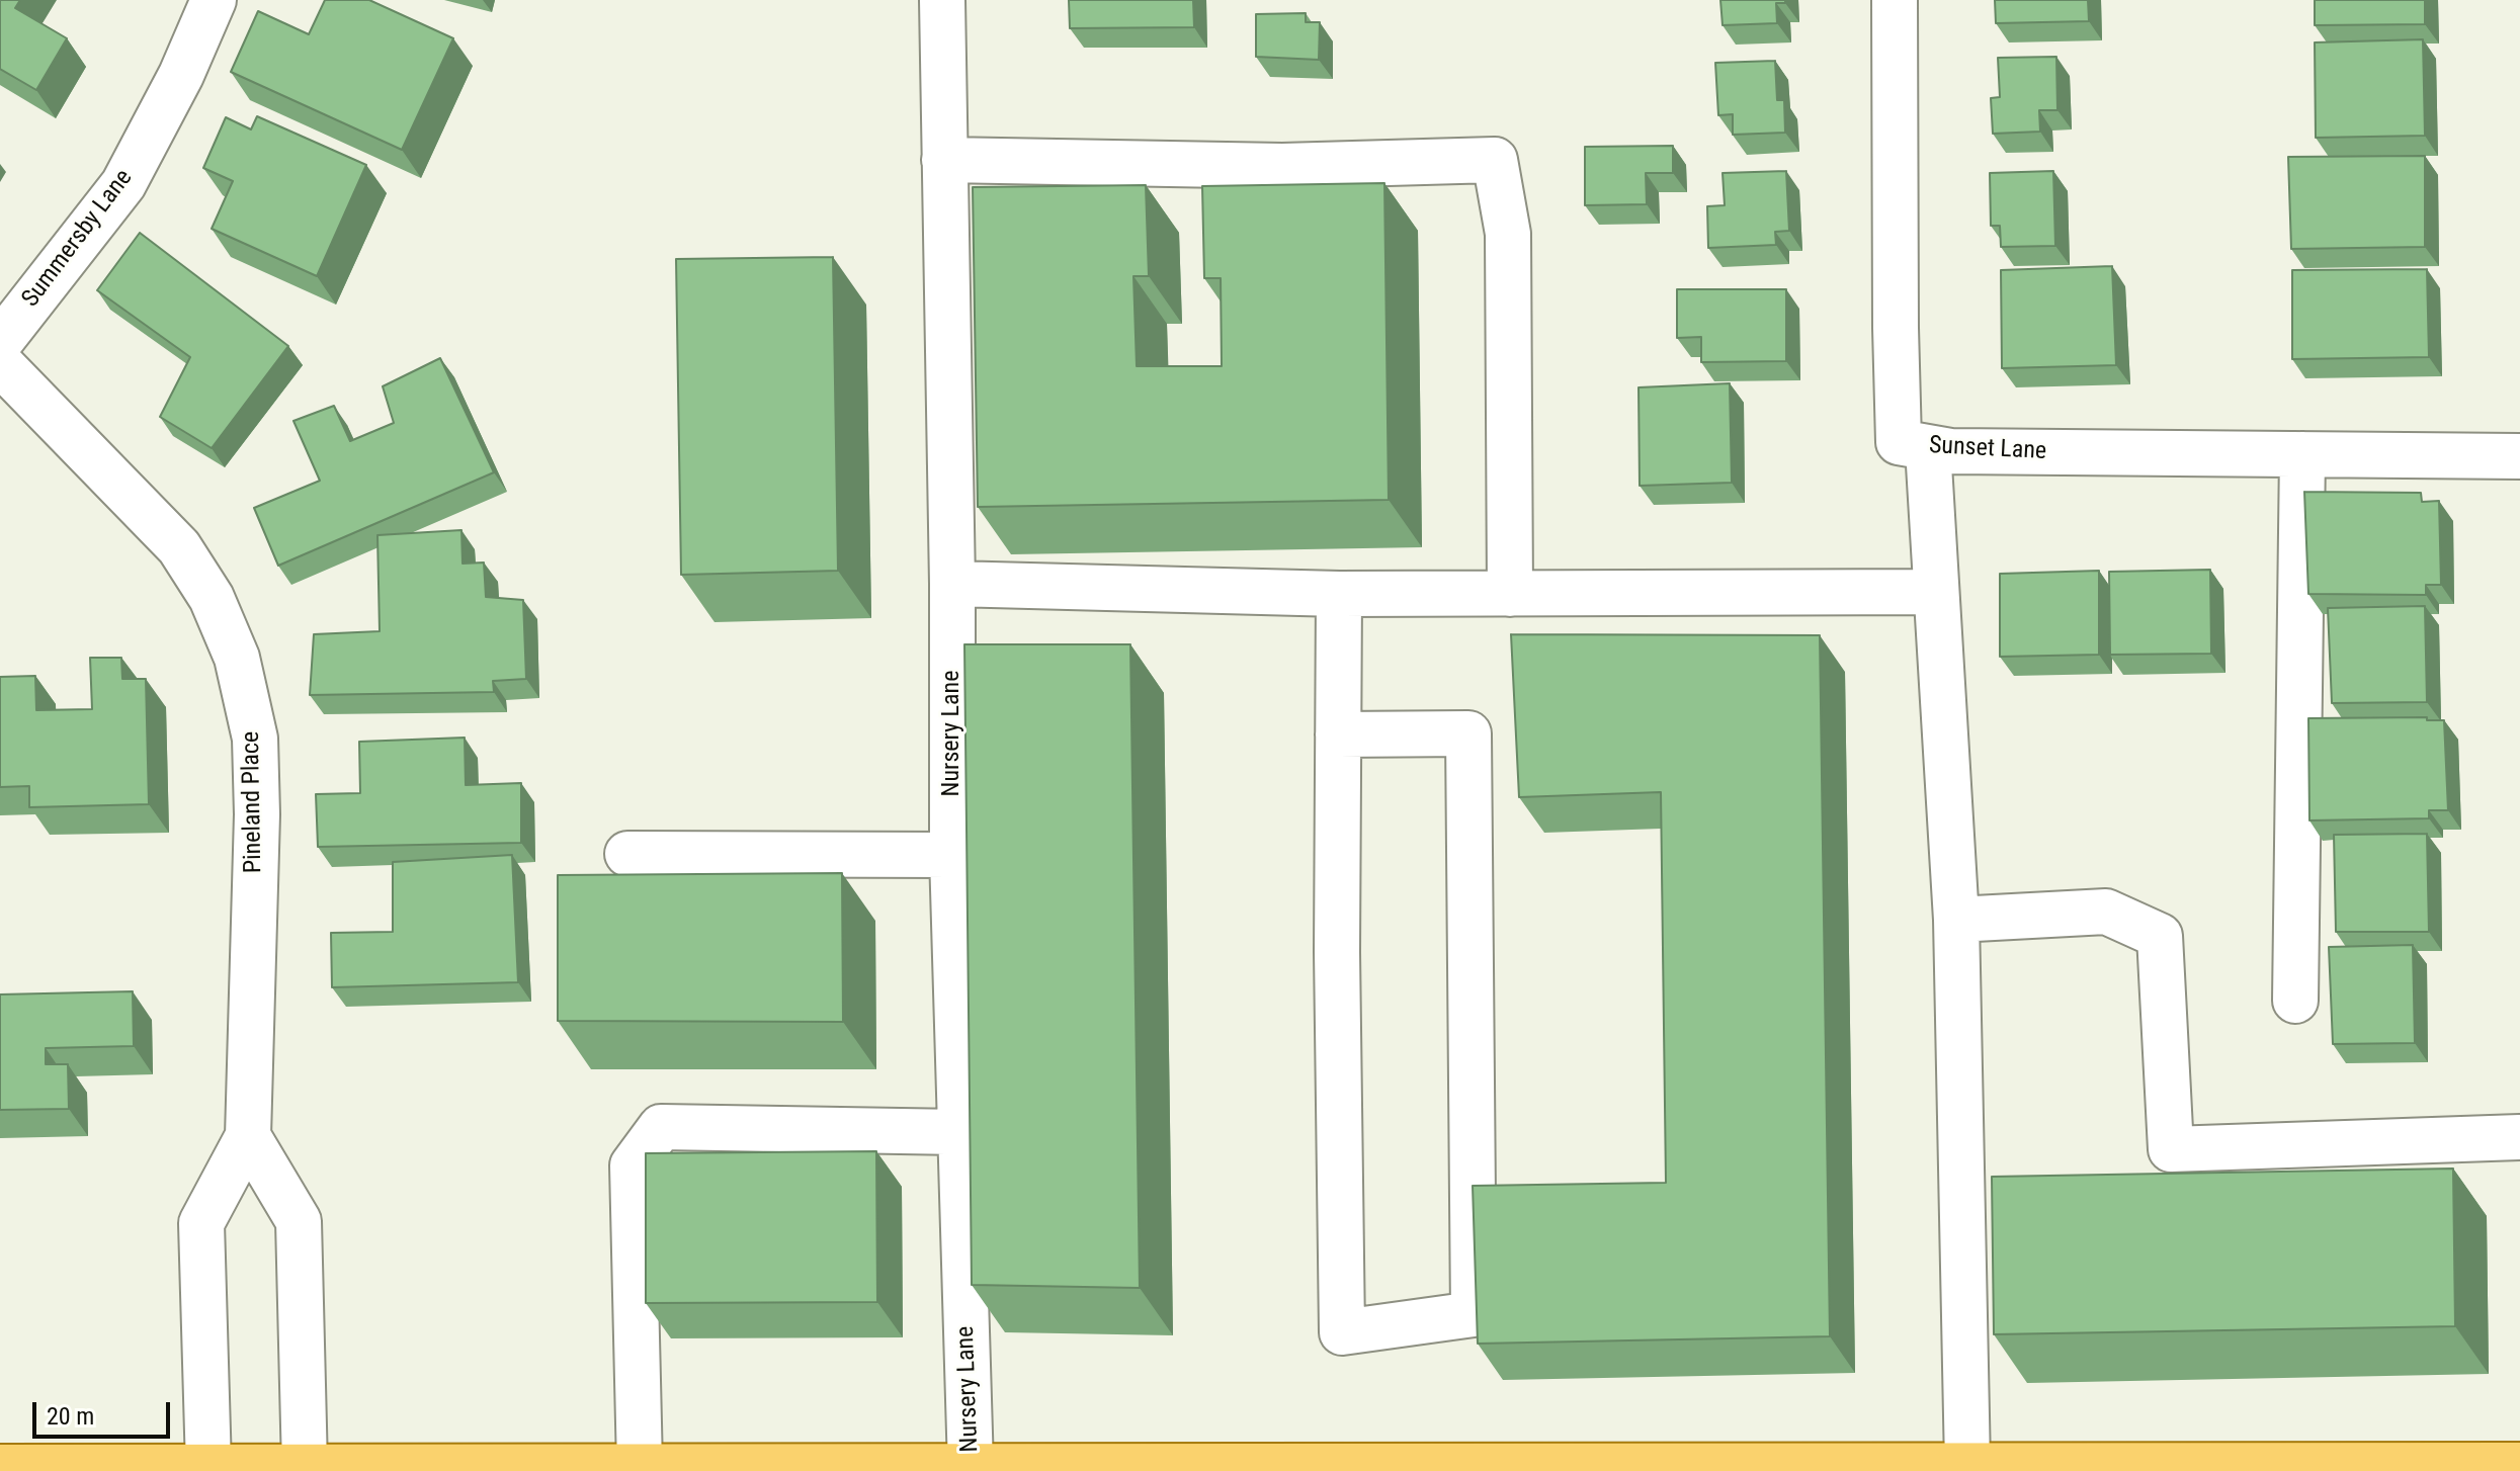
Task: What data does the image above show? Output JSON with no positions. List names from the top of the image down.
{
  "streets": {
    "street": [
      "Summersby Lane",
      "Sunset Lane",
      "Nursery Lane",
      "Pineland Place"
    ]
  },
  "scale_bar": "20 m"
}
